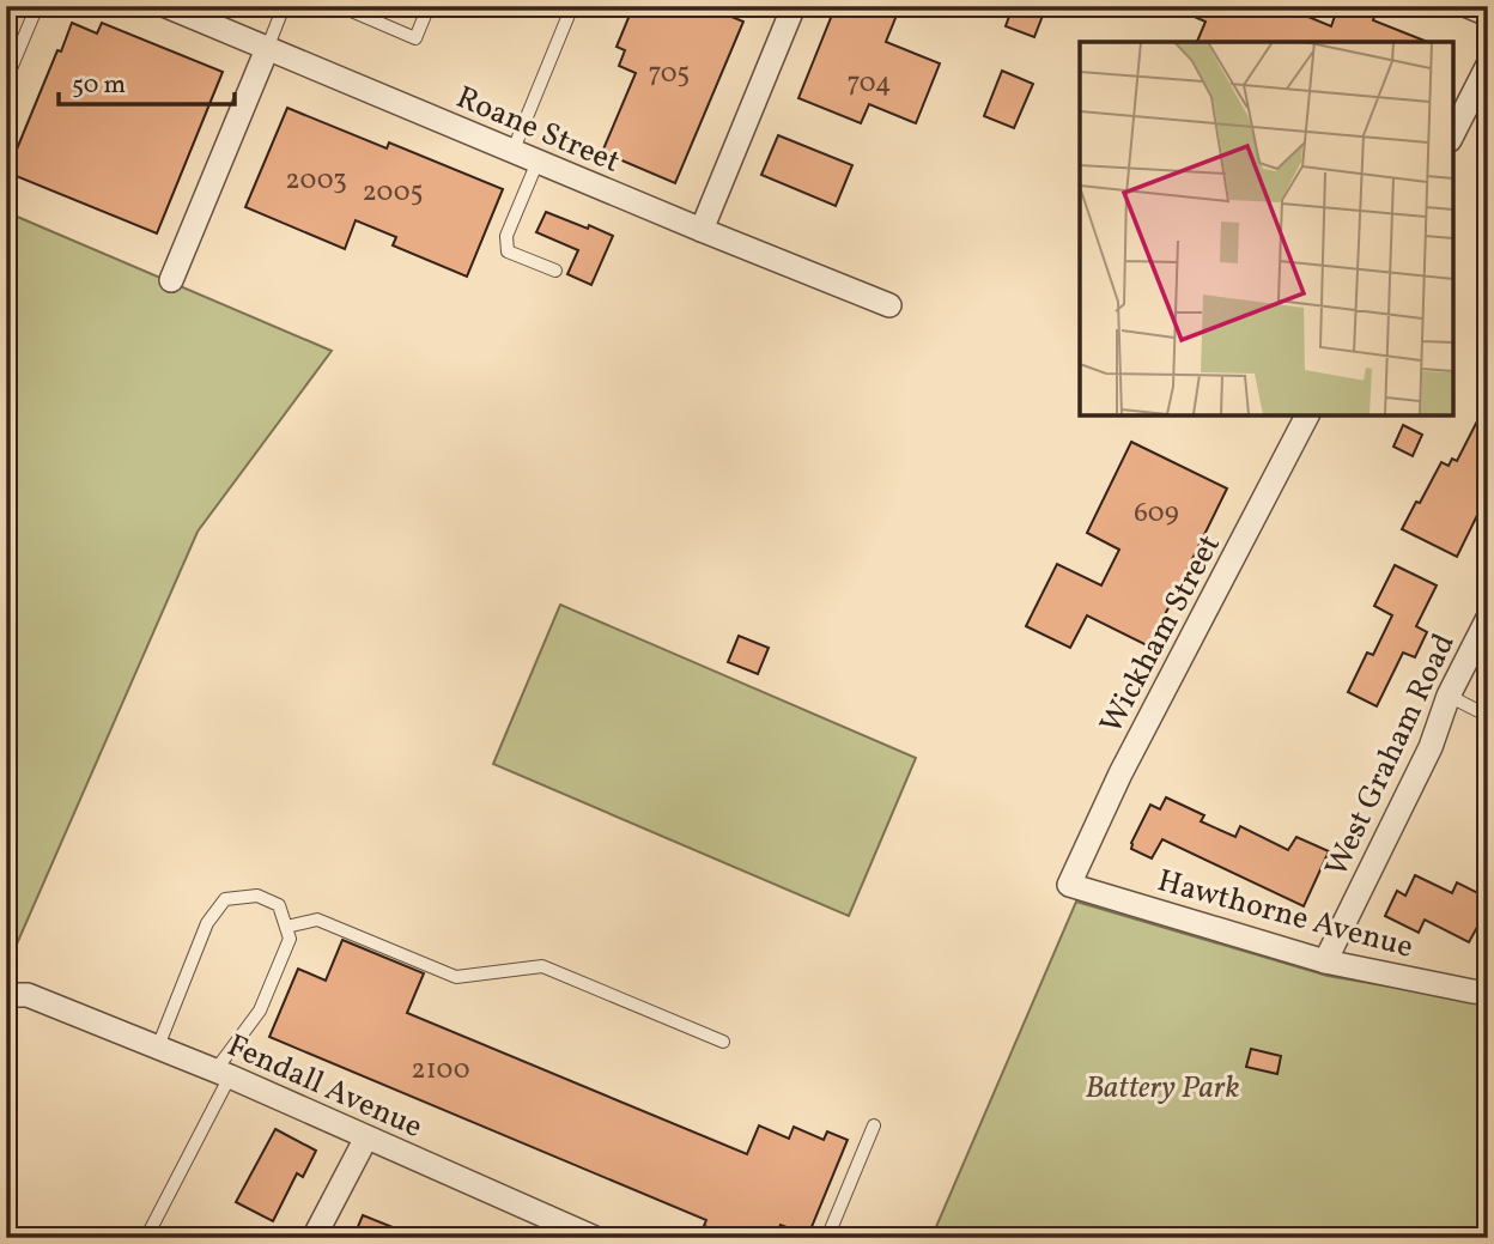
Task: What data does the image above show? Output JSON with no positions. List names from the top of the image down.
{
  "streets": {
    "street": [
      "Roane Street",
      "Wickham Street",
      "West Graham Road",
      "Hawthorne Avenue",
      "Fendall Avenue"
    ]
  },
  "crossings": [
    ["Wickham Street", "Hawthorne Avenue"],
    ["West Graham Road", "Hawthorne Avenue"]
  ],
  "parks": ["Battery Park"],
  "house_numbers": [
    "705",
    "704",
    "2003",
    "2005",
    "609",
    "2100"
  ],
  "scale_bar": "50 m"
}
